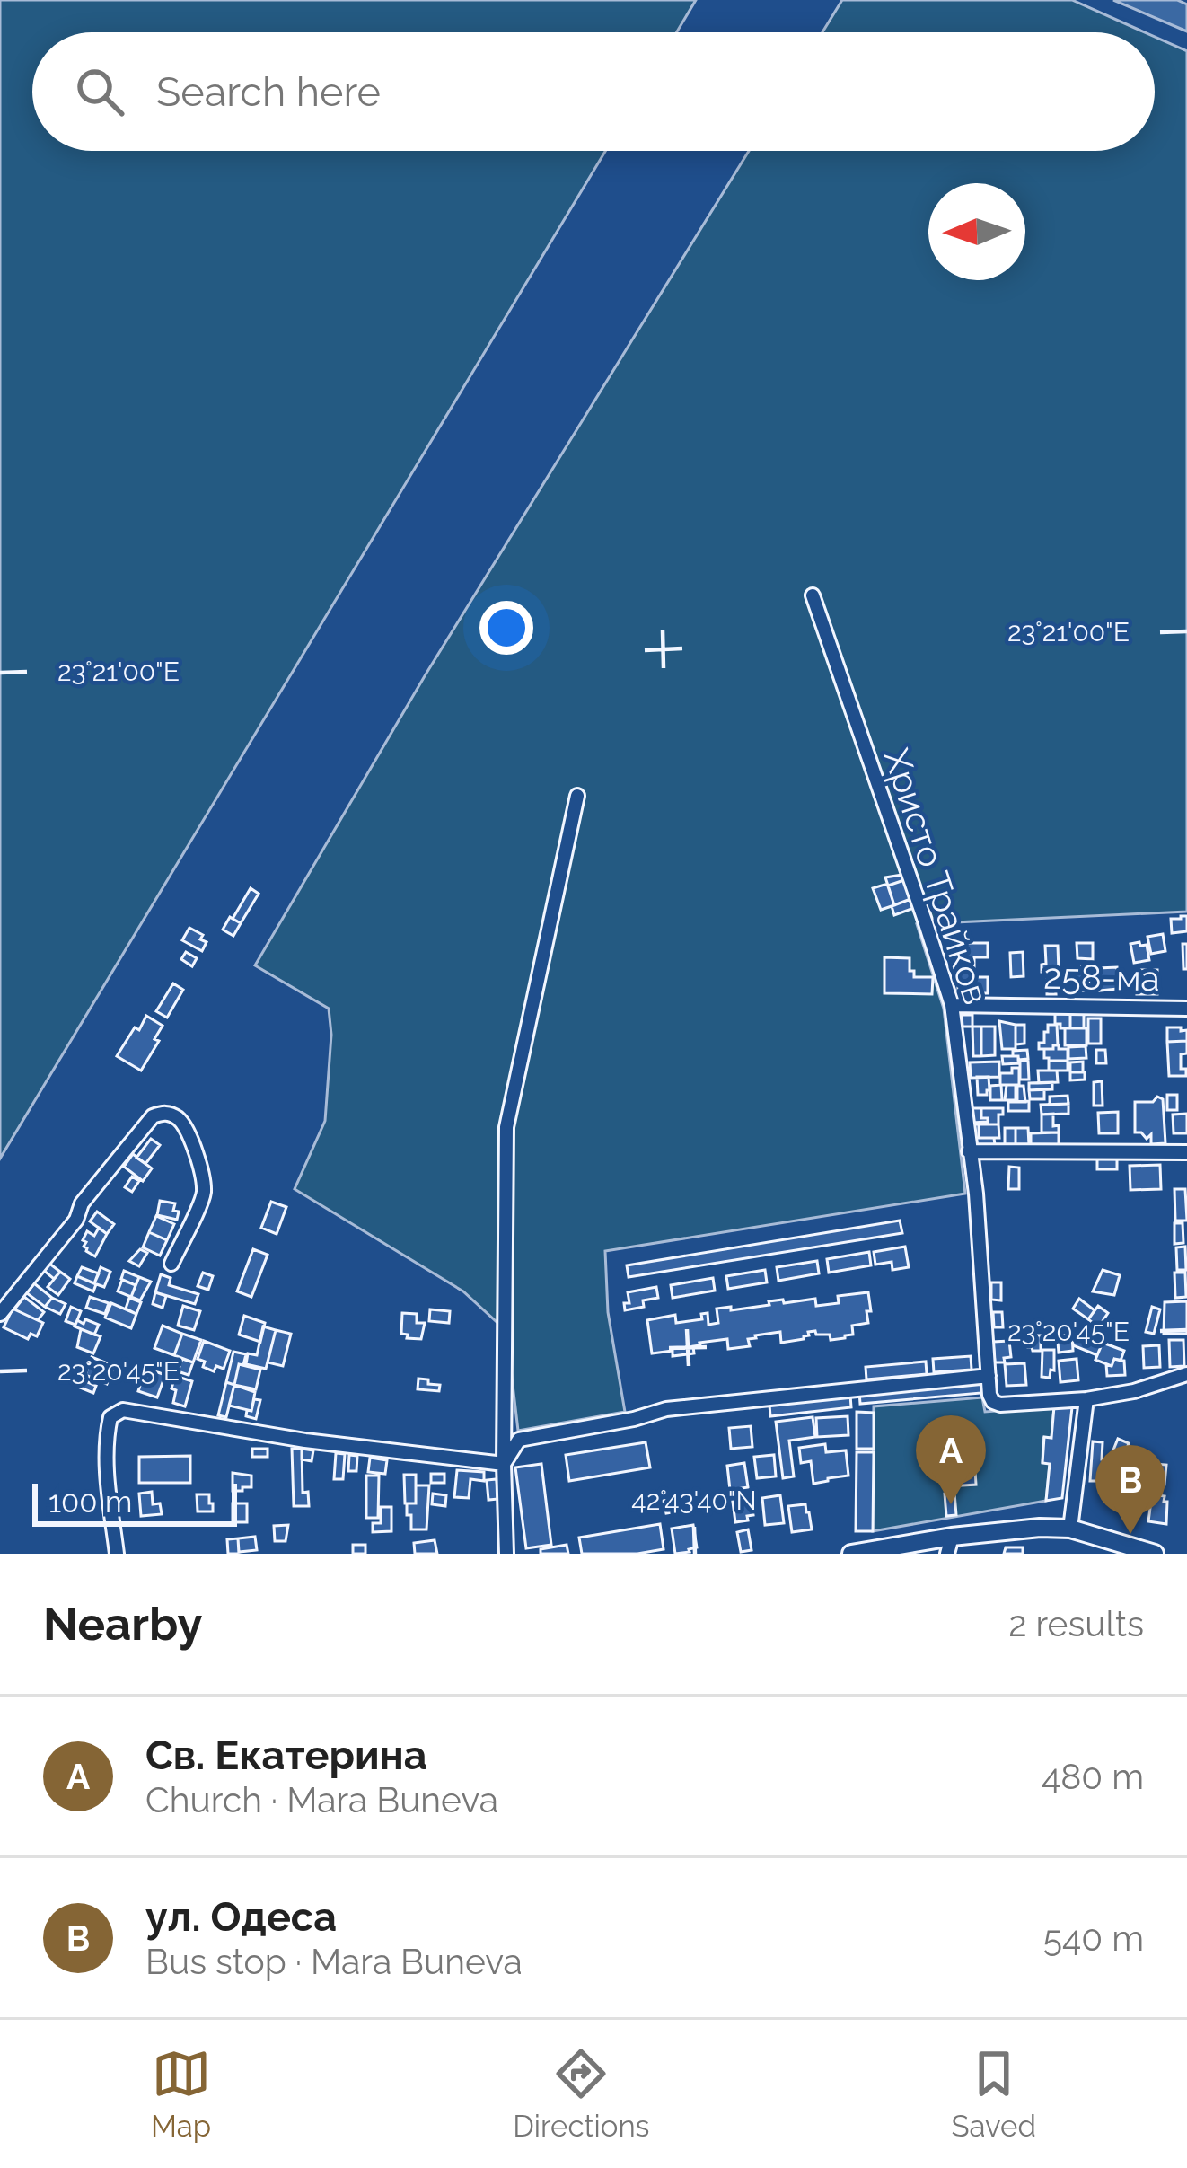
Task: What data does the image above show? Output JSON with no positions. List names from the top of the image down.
{
  "streets": {
    "street": ["Христо Трайков", "258-ма"]
  },
  "crossings": [
    ["Христо Трайков", "258-ма"]
  ],
  "scale_bar": "100 m",
  "north": "left",
  "page": {
    "search": "Search here",
    "pins": ["A", "B"],
    "scale": "100 m",
    "heading": ["Nearby", "2 results"],
    "list": [
      {
        "mark": "A",
        "name": "Св. Екатерина",
        "note": "Church · Mara Buneva",
        "value": "480 m"
      },
      {
        "mark": "B",
        "name": "ул. Одеса",
        "note": "Bus stop · Mara Buneva",
        "value": "540 m"
      }
    ],
    "nav": ["Map", "Directions", "Saved"]
  },
  "coordinates": ["23°21'00\"E", "23°20'45\"E", "42°43'40\"N"]
}
